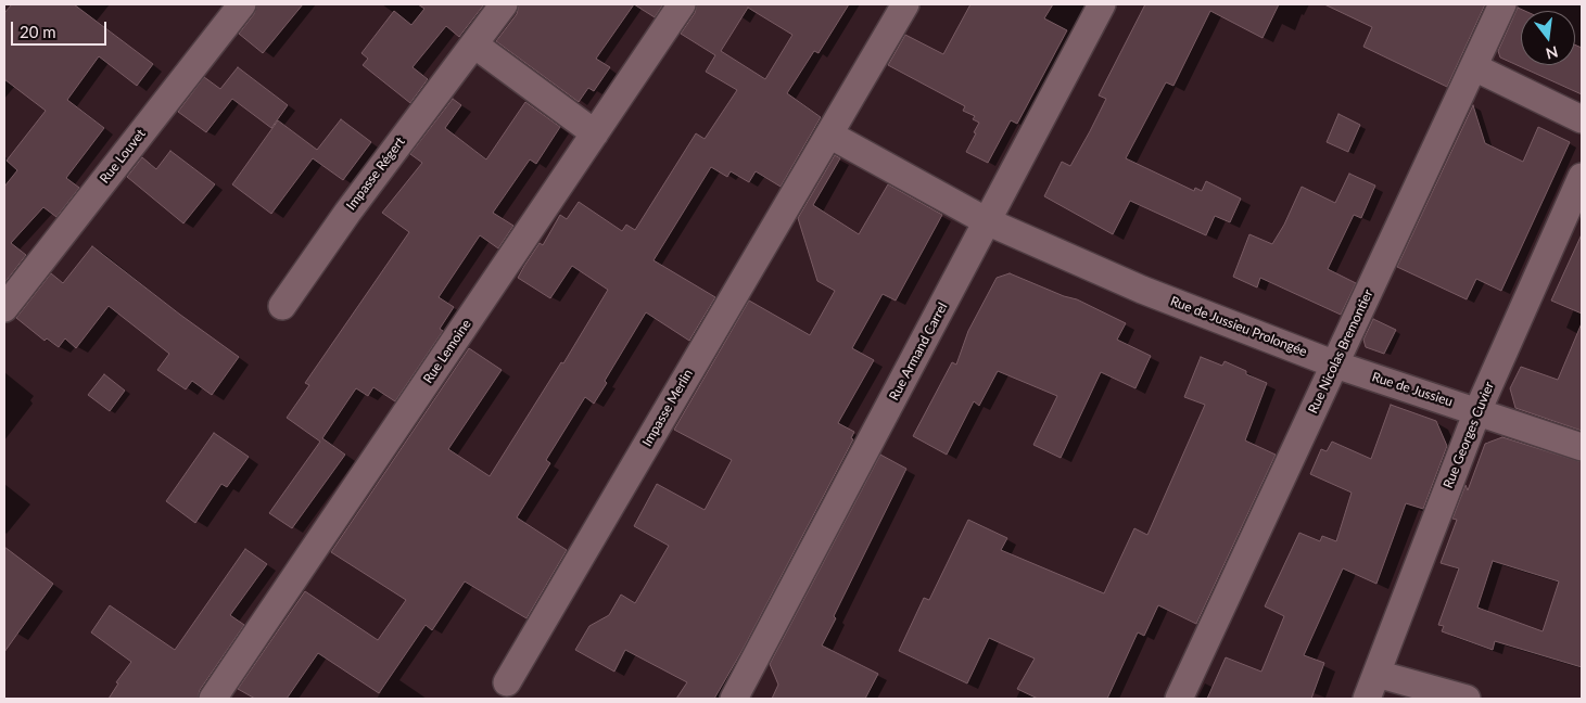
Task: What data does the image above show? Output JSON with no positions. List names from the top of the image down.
{
  "streets": {
    "street": [
      "Rue Louvet",
      "Impasse Régert",
      "Rue de Jussieu Prolongée",
      "Rue Lemoine",
      "Rue Armand Carrel",
      "Rue Nicolas Bremontier",
      "Rue de Jussieu",
      "Impasse Merlin",
      "Rue Georges Cuvier"
    ]
  },
  "crossings": [
    ["Rue de Jussieu Prolongée", "Rue Armand Carrel"],
    ["Rue de Jussieu Prolongée", "Rue Nicolas Bremontier"],
    ["Rue de Jussieu Prolongée", "Rue de Jussieu"],
    ["Rue Nicolas Bremontier", "Rue de Jussieu"],
    ["Rue de Jussieu", "Rue Georges Cuvier"]
  ],
  "scale_bar": "20 m",
  "north": "bottom"
}
